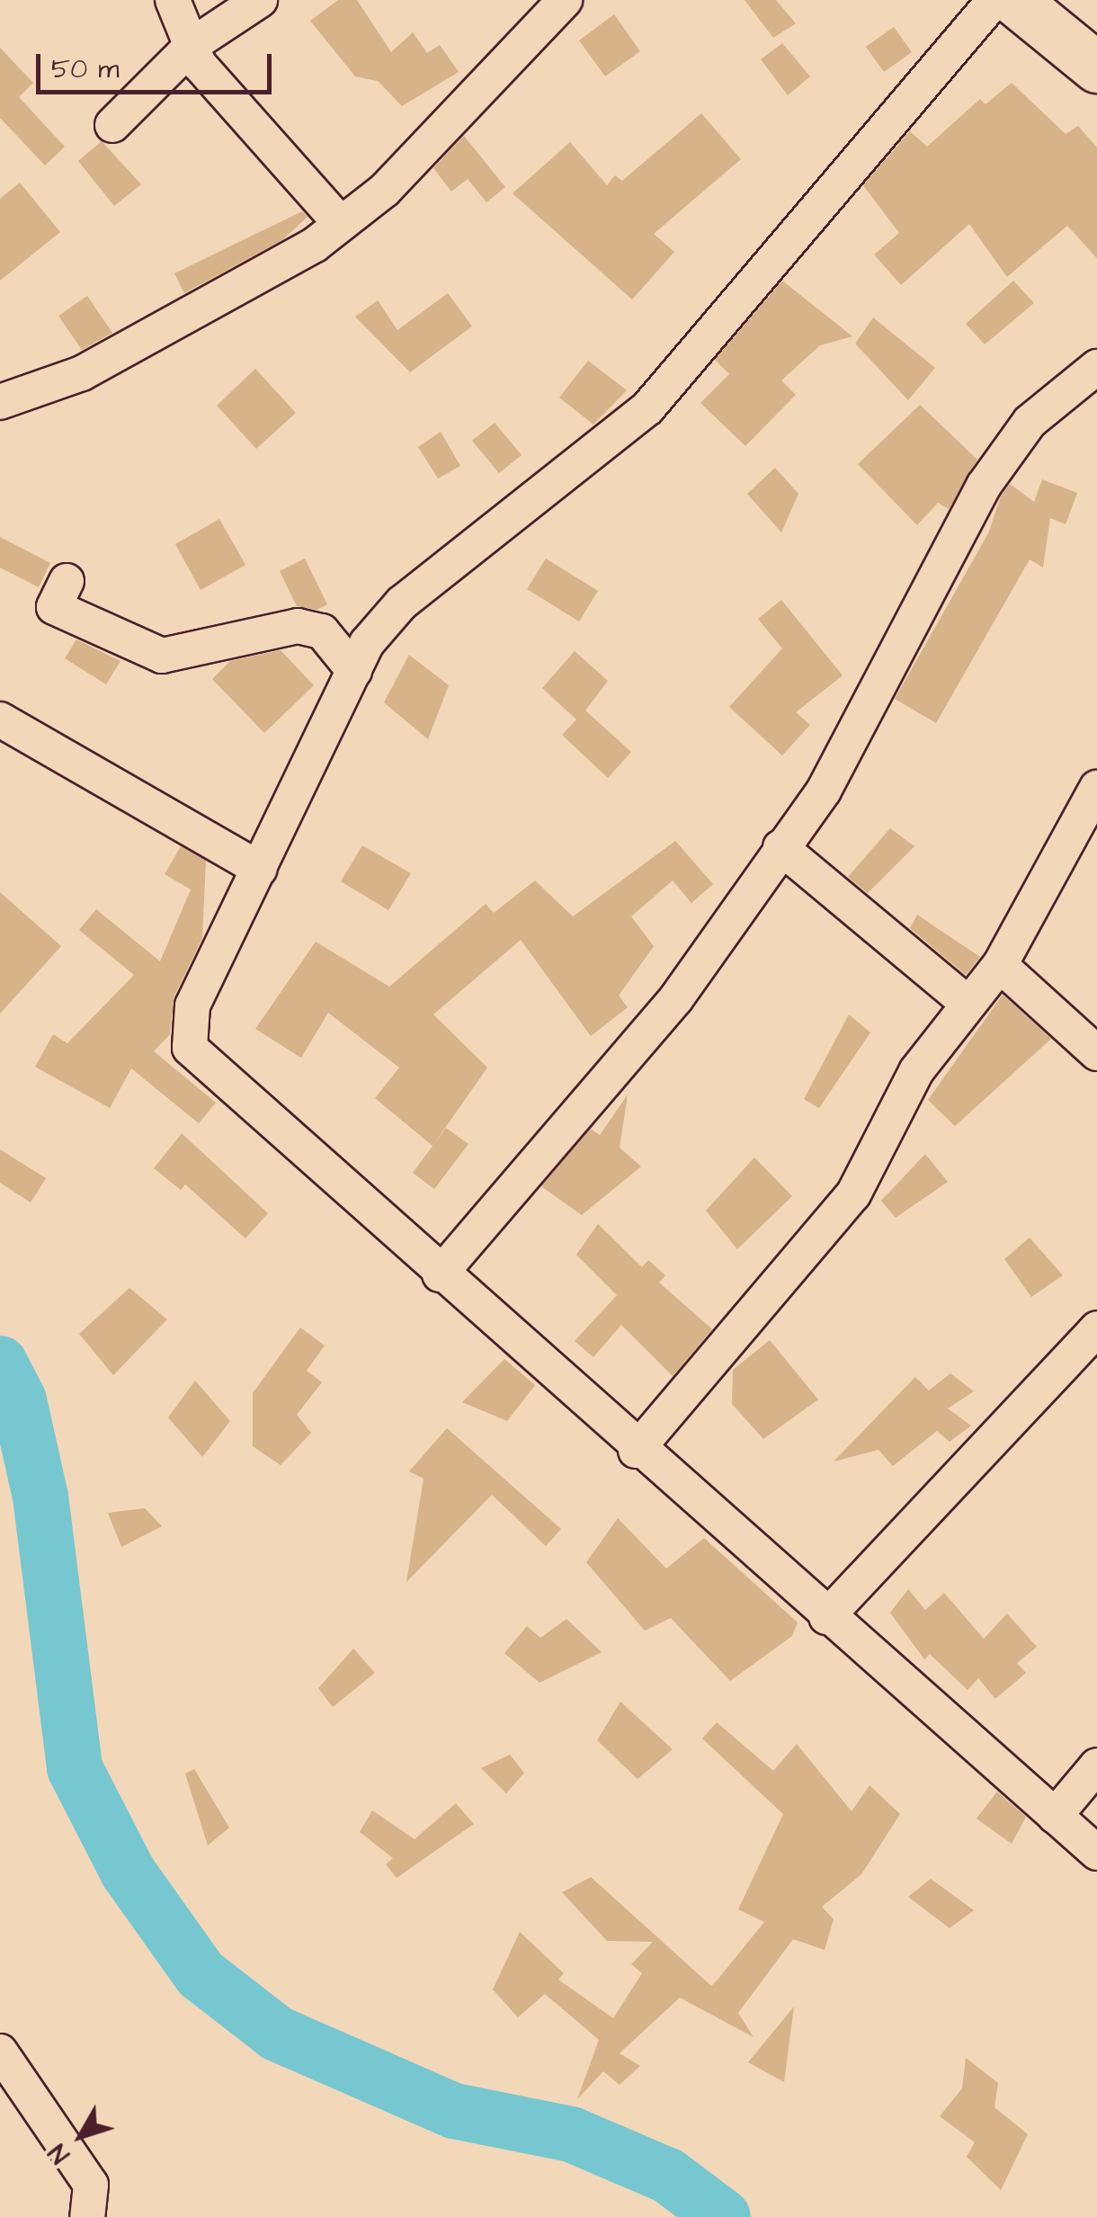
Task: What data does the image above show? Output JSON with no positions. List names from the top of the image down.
{
  "scale_bar": "50 m",
  "north": "bottom left"
}
